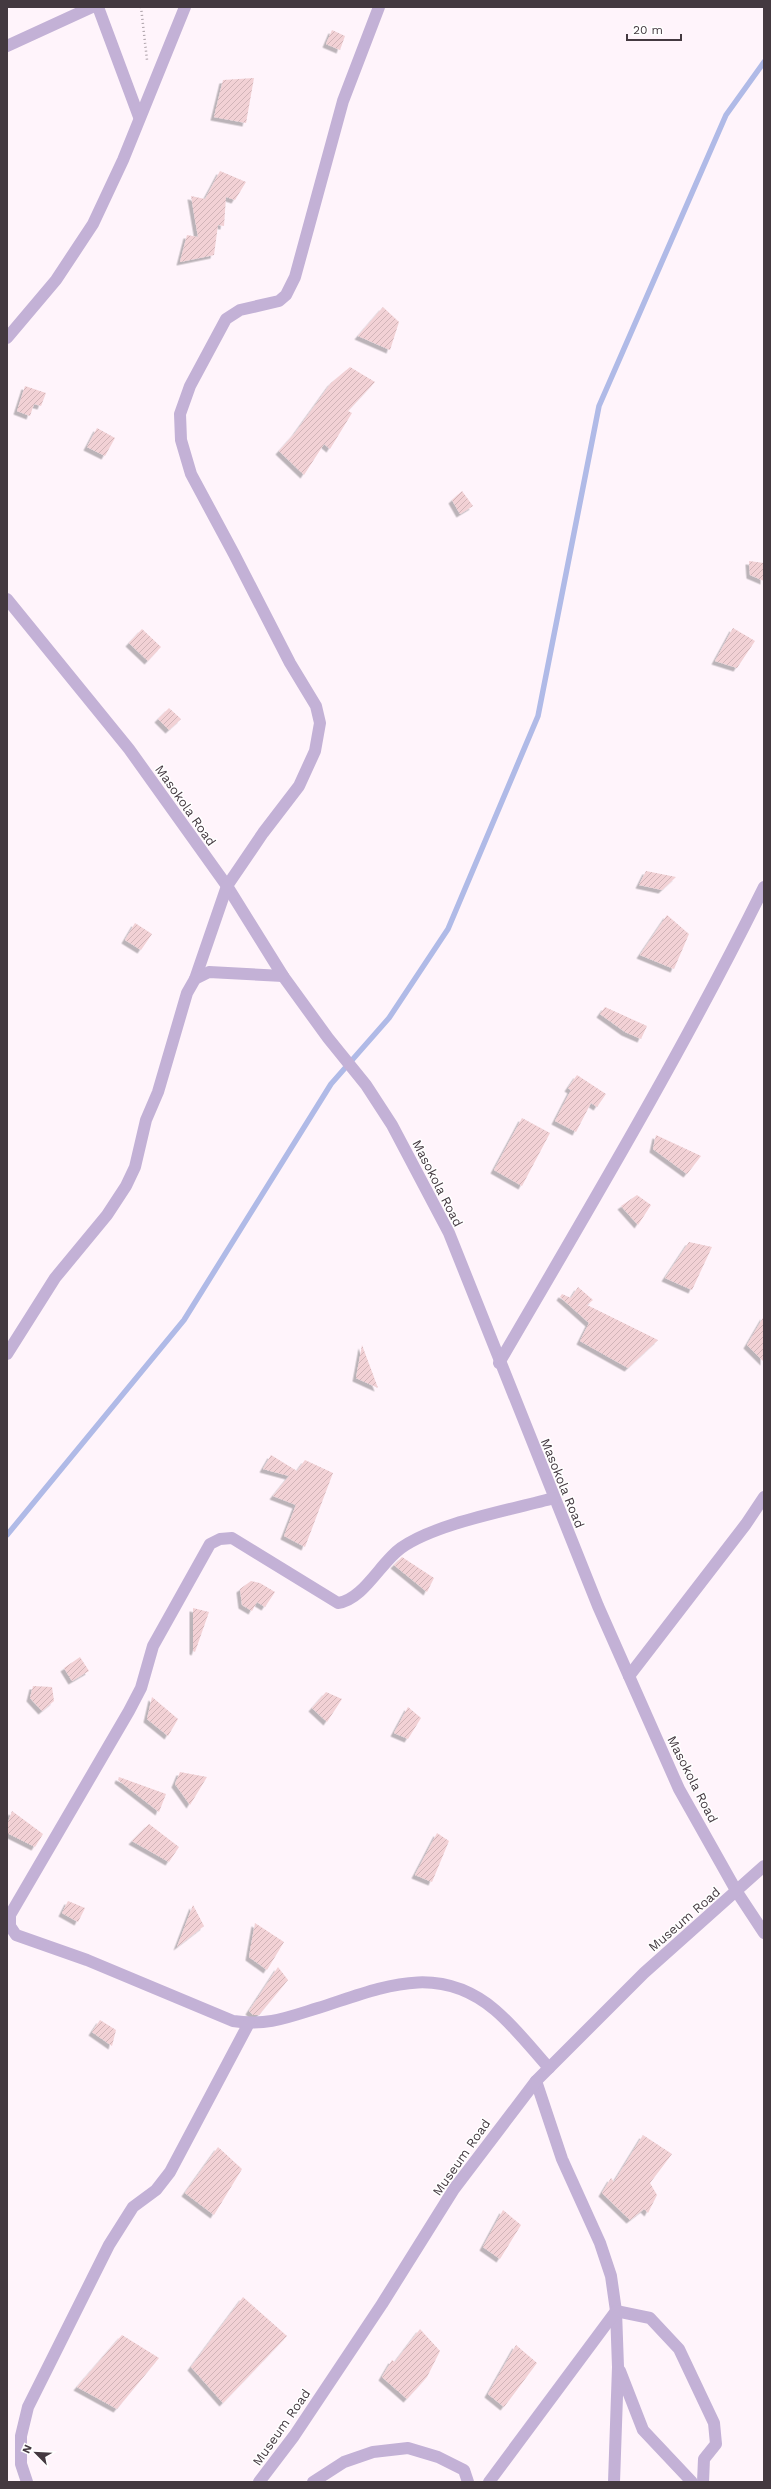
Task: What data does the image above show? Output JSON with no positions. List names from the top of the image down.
{
  "streets": {
    "street": ["Masokola Road", "Museum Road"]
  },
  "crossings": [
    ["Masokola Road", "Museum Road"]
  ],
  "scale_bar": "20 m",
  "north": "top left"
}
